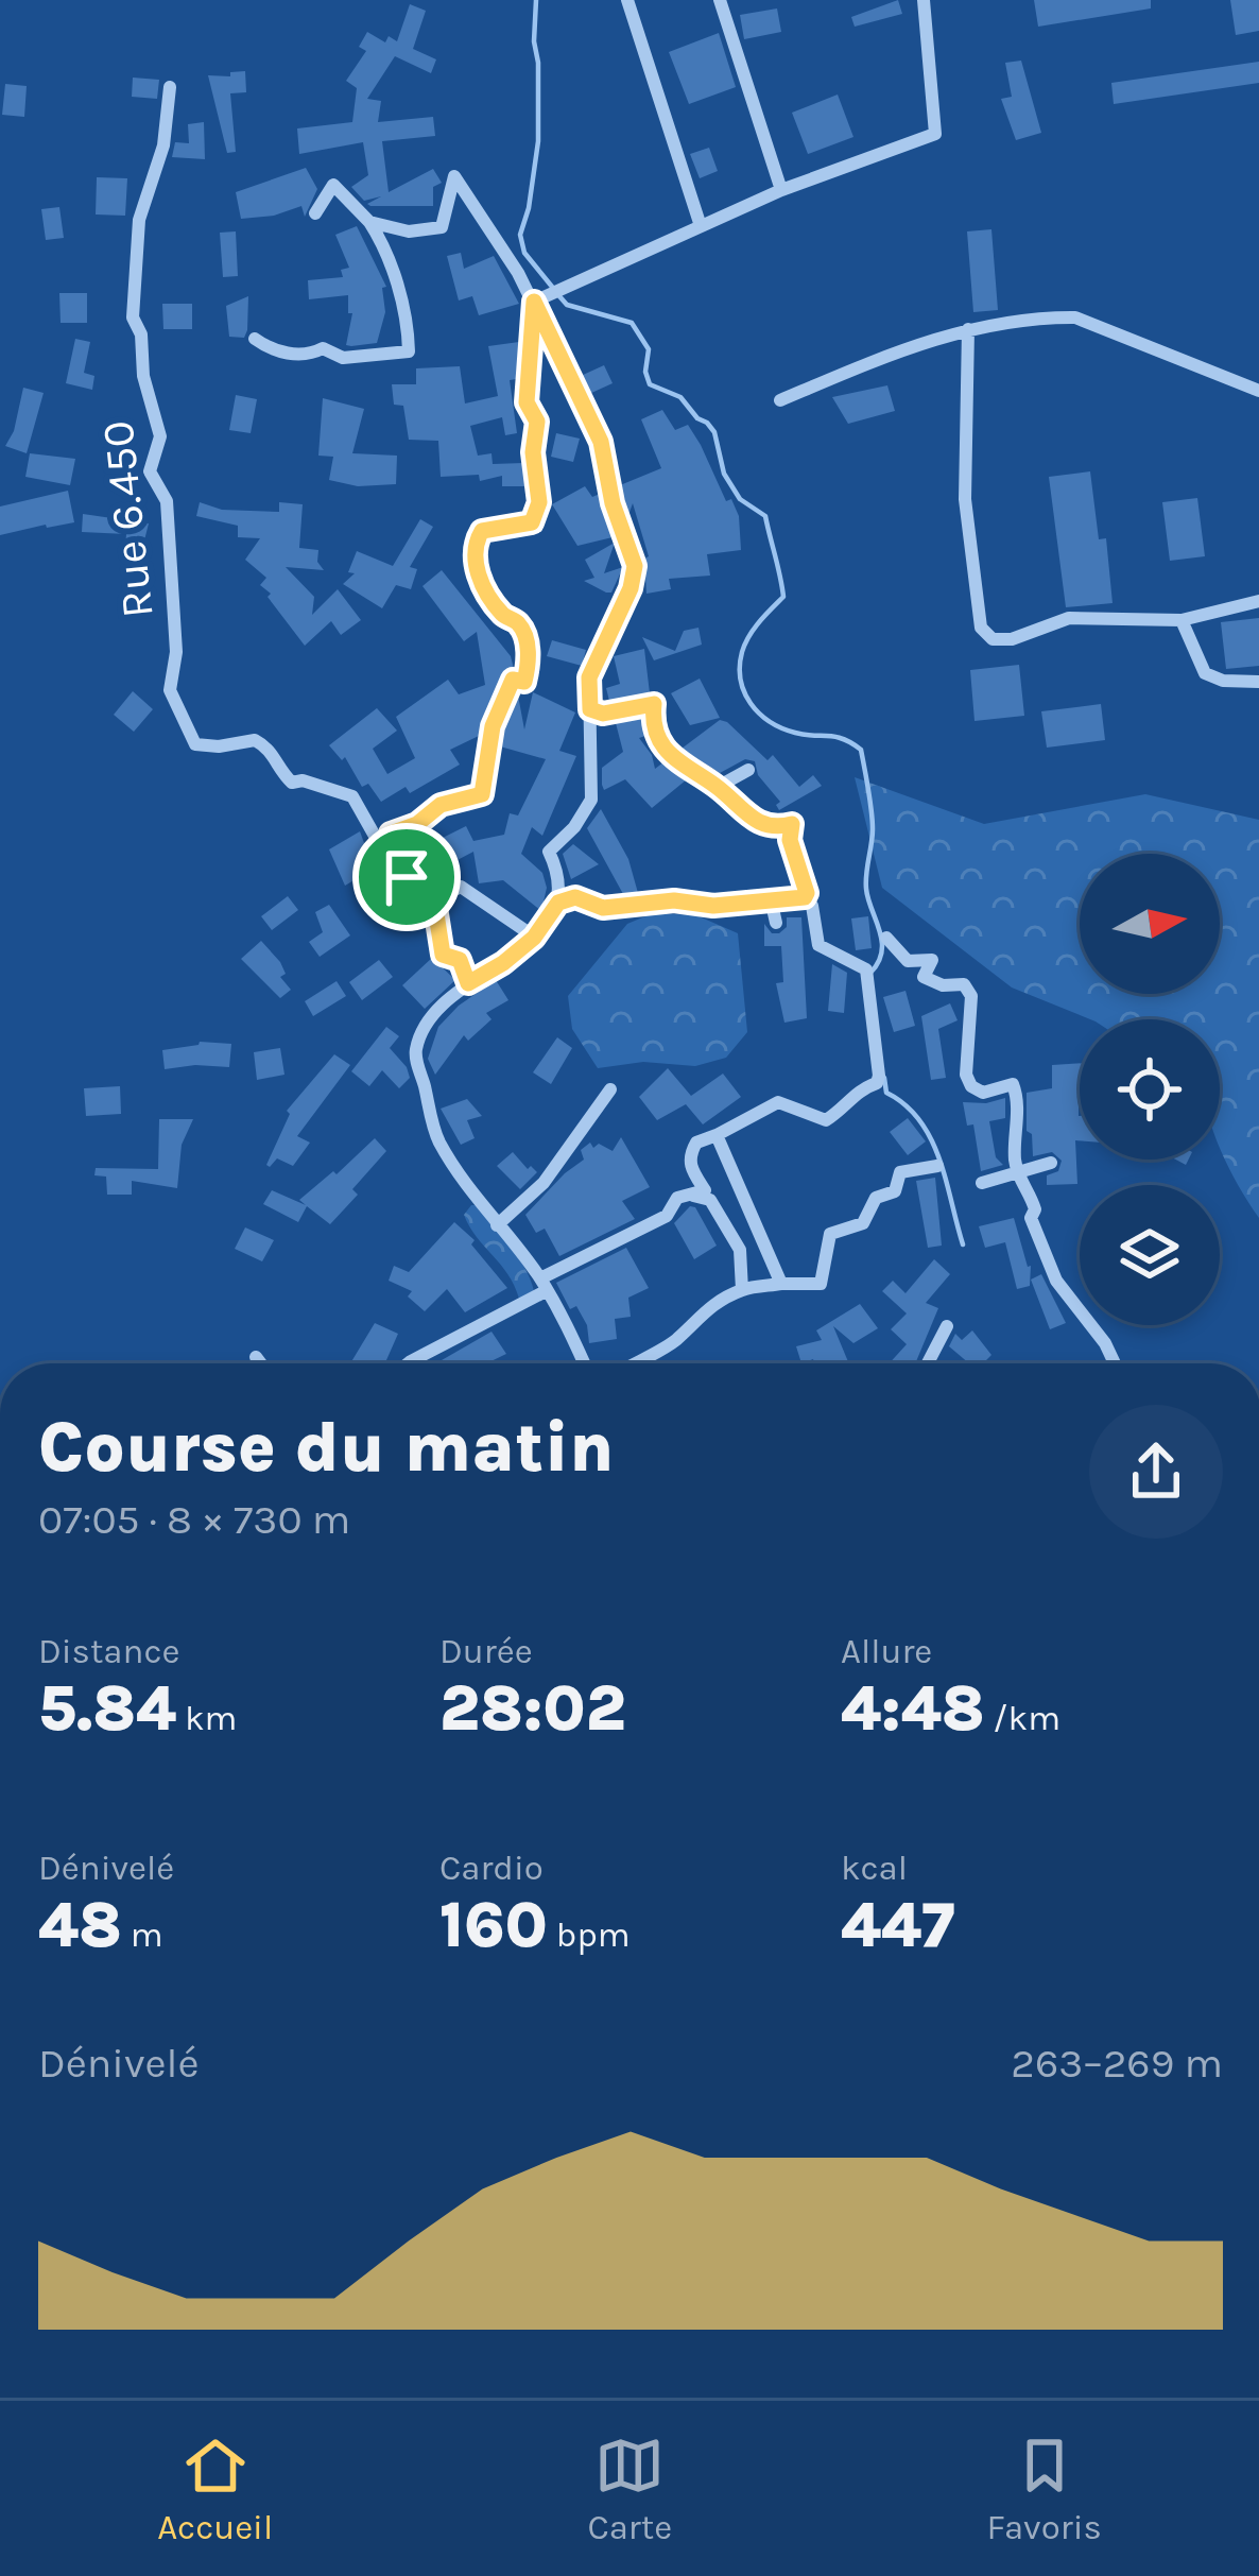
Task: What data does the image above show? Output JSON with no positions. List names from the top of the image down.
{
  "streets": {
    "street": ["Rue 6.450"]
  },
  "north": "right",
  "page": {
    "heading": ["Course du matin", "07:05 · 8 × 730 m"],
    "stats": [
      ["Distance", "5.84 km"],
      ["Durée", "28:02"],
      ["Allure", "4:48 /km"],
      ["Dénivelé", "48 m"],
      ["Cardio", "160 bpm"],
      ["kcal", "447"]
    ],
    "chart": ["Dénivelé", "263–269 m"],
    "tabs": ["Accueil", "Carte", "Favoris"]
  }
}
